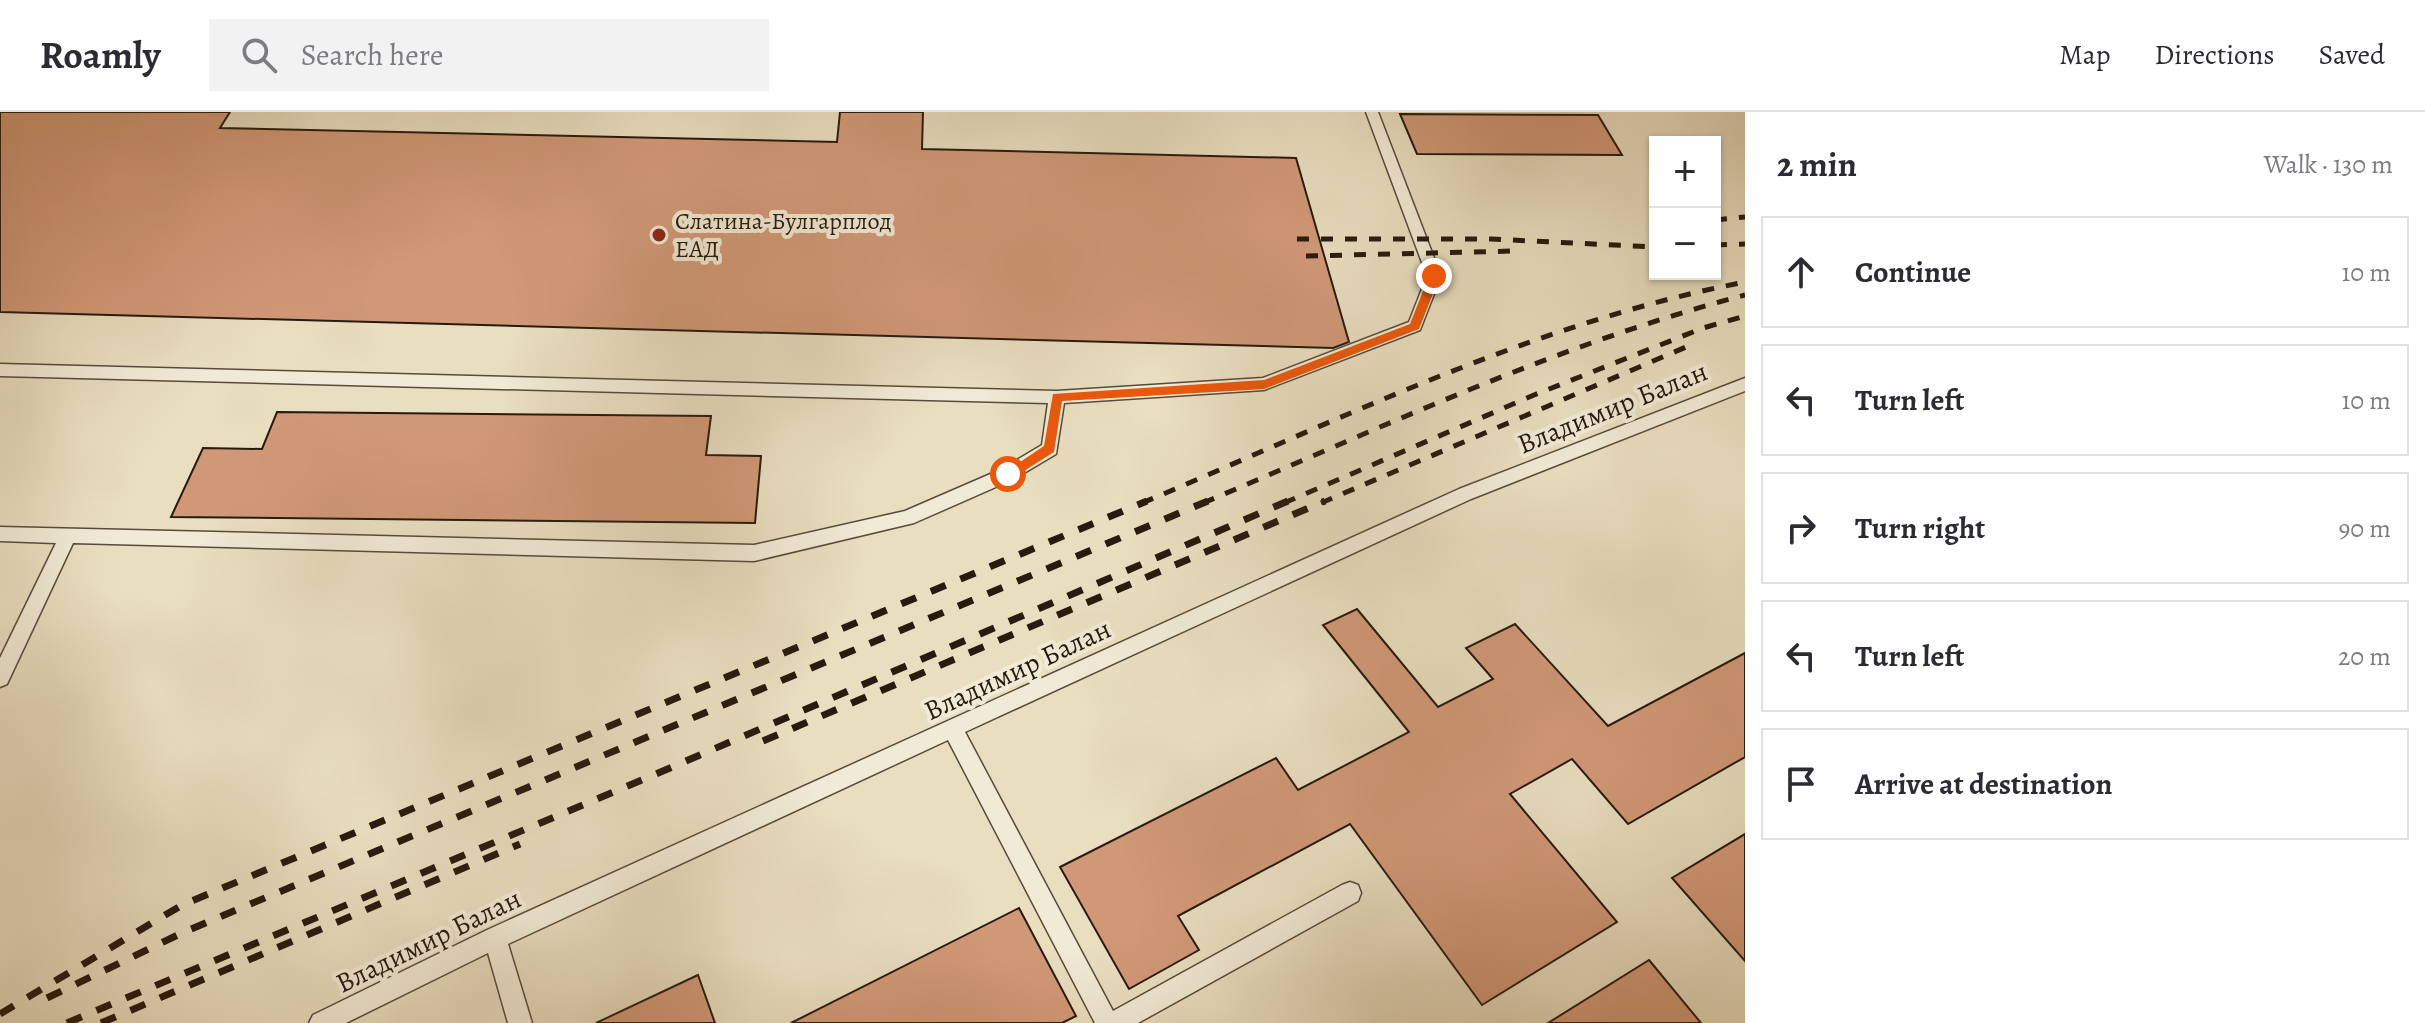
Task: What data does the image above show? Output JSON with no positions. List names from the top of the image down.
{
  "streets": {
    "lane": ["Владимир Балан"]
  },
  "places": ["Слатина-Булгарплод ЕАД"],
  "page": {
    "header": "Roamly",
    "search": "Search here",
    "nav": ["Map", "Directions", "Saved"],
    "heading": ["2 min", "Walk · 130 m"],
    "map_buttons": ["+", "−"],
    "list": [
      ["Continue", "10 m"],
      ["Turn left", "10 m"],
      ["Turn right", "90 m"],
      ["Turn left", "20 m"],
      "Arrive at destination"
    ]
  }
}
